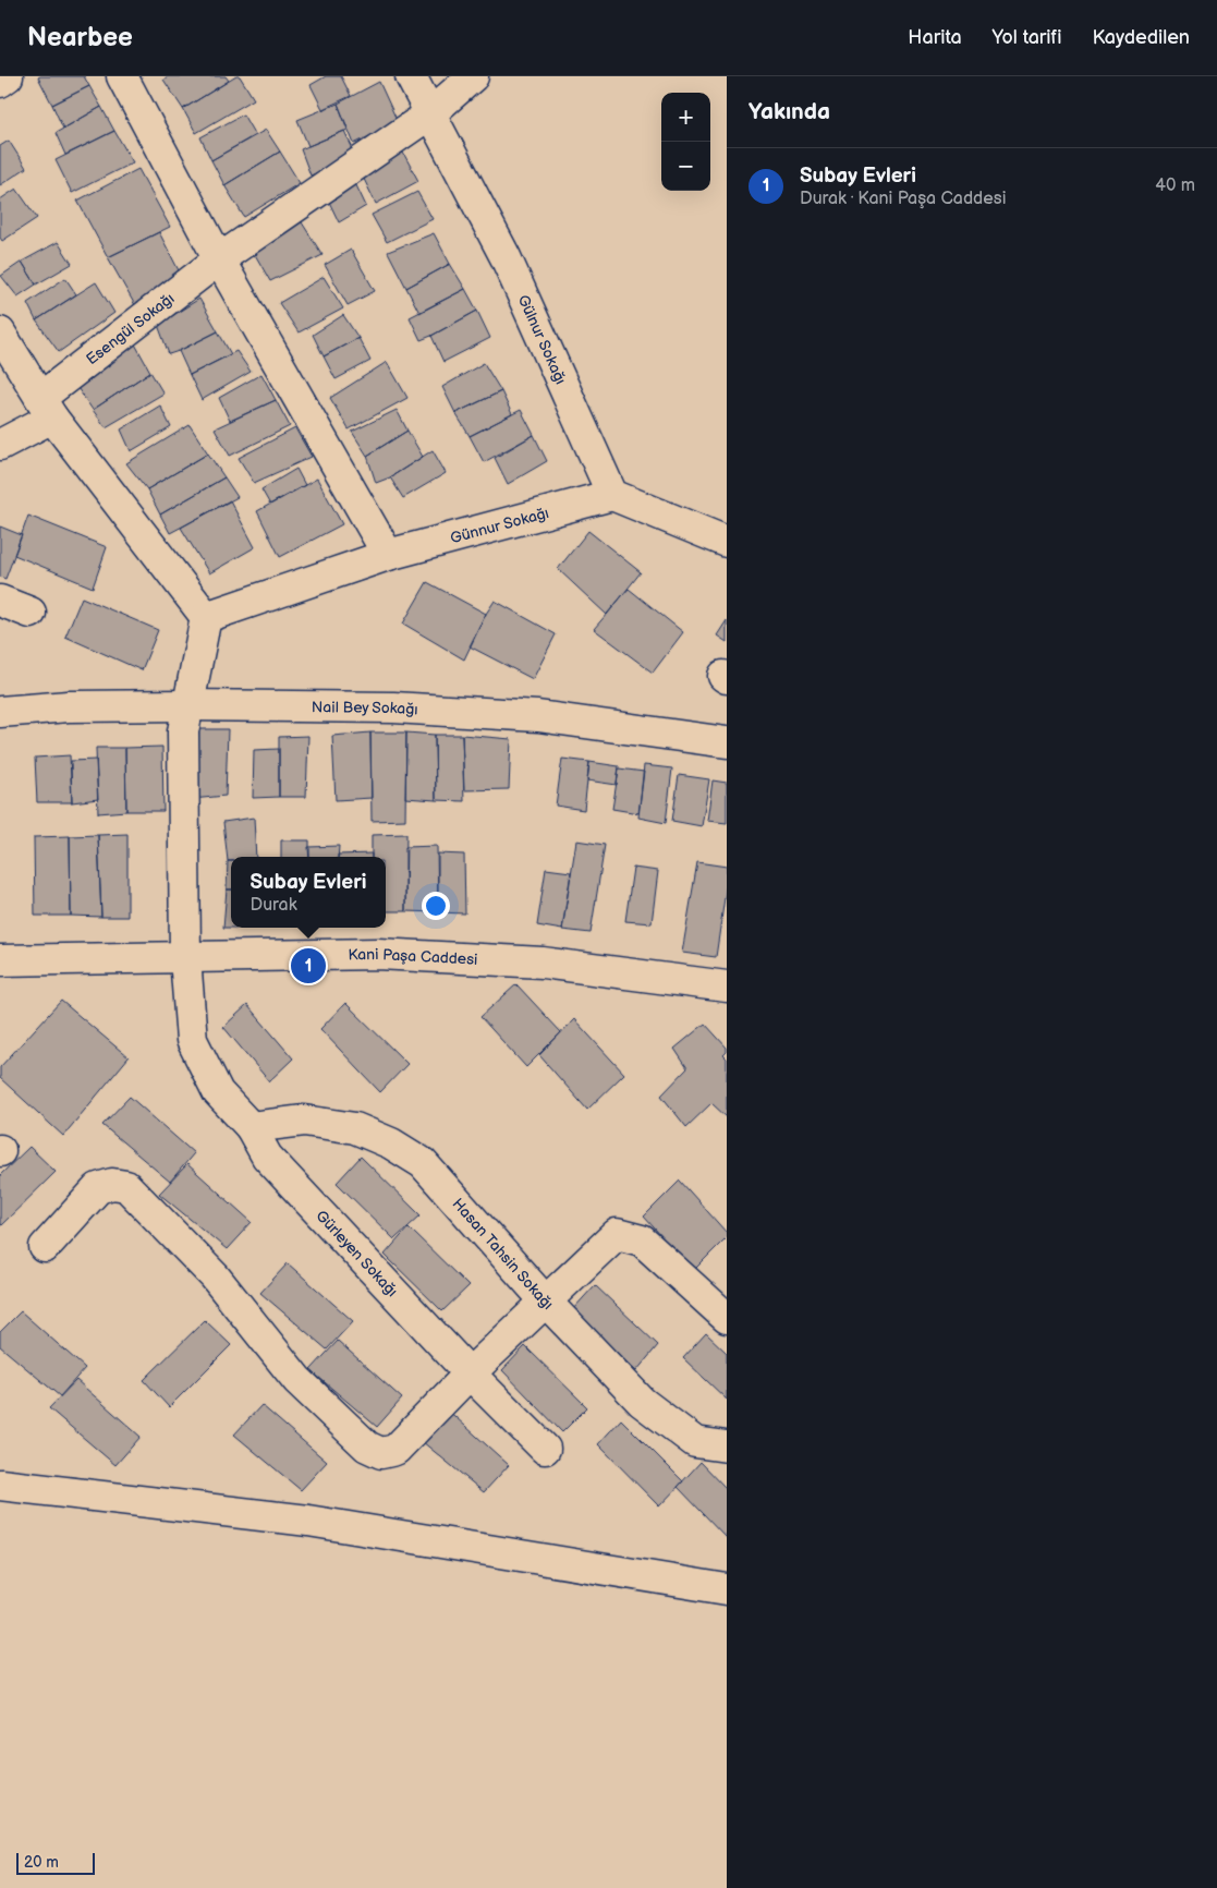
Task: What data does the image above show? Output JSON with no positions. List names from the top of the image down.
{
  "streets": {
    "street": [
      "Esengül Sokağı",
      "Gülnur Sokağı",
      "Günnur Sokağı",
      "Nail Bey Sokağı",
      "Kani Paşa Caddesi",
      "Gürleyen Sokağı",
      "Hasan Tahsin Sokağı"
    ]
  },
  "crossings": [
    ["Esengül Sokağı", "Gülnur Sokağı"],
    ["Gülnur Sokağı", "Günnur Sokağı"],
    ["Kani Paşa Caddesi", "Gürleyen Sokağı"],
    ["Gürleyen Sokağı", "Hasan Tahsin Sokağı"]
  ],
  "scale_bar": "20 m",
  "page": {
    "header": "Nearbee",
    "nav": ["Harita", "Yol tarifi", "Kaydedilen"],
    "heading": "Yakında",
    "map_buttons": ["+", "−"],
    "list": [
      {
        "mark": "1",
        "name": "Subay Evleri",
        "note": "Durak · Kani Paşa Caddesi",
        "value": "40 m"
      }
    ],
    "popup": ["Subay Evleri", "Durak"],
    "pins": "1",
    "scale": "20 m"
  }
}
